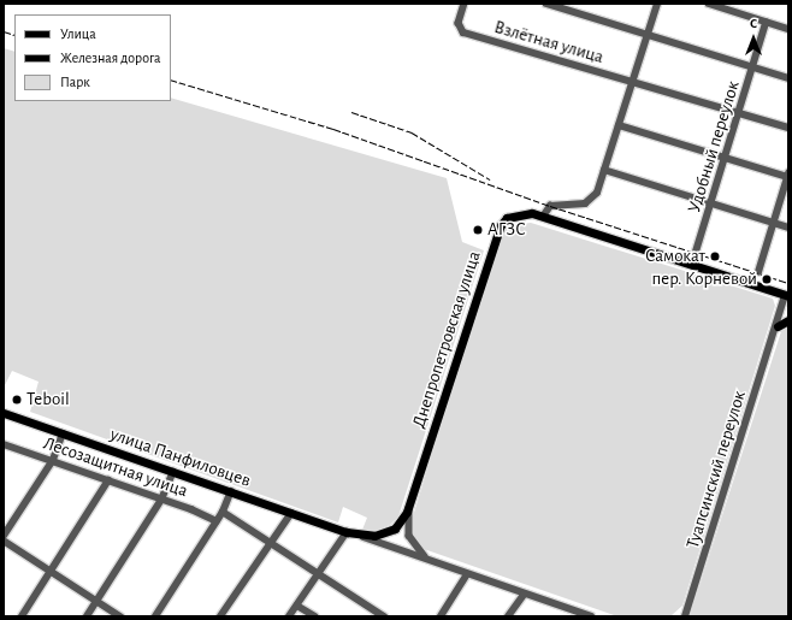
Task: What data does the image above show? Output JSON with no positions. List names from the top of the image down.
{
  "streets": {
    "main road": ["Днепропетровская улица", "улица Панфиловцев"],
    "street": [
      "Взлётная улица",
      "Удобный переулок",
      "Лесозащитная улица",
      "Туапсинский переулок"
    ]
  },
  "crossings": [
    ["Взлётная улица", "Удобный переулок"],
    ["Днепропетровская улица", "улица Панфиловцев"],
    ["Днепропетровская улица", "Туапсинский переулок"]
  ],
  "places": [
    "АГЗС",
    "Самокат",
    "пер. Корневой",
    "Teboil"
  ],
  "legend": ["Улица", "Железная дорога", "Парк"],
  "north": "top"
}
